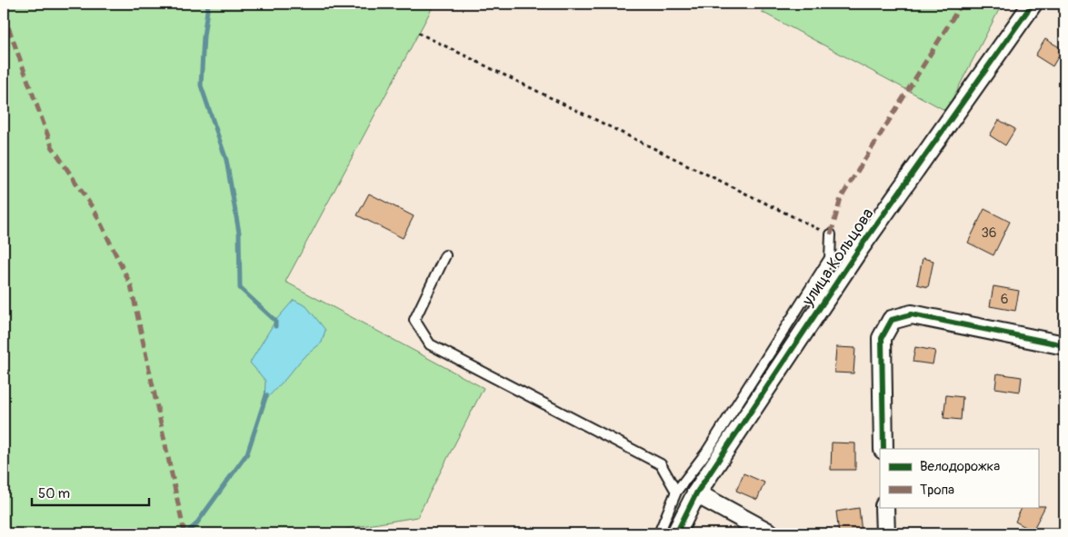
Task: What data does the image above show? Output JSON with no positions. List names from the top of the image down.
{
  "streets": {
    "street": ["улица Кольцова"]
  },
  "house_numbers": ["36", "6"],
  "legend": ["Велодорожка", "Тропа"],
  "scale_bar": "50 m"
}
